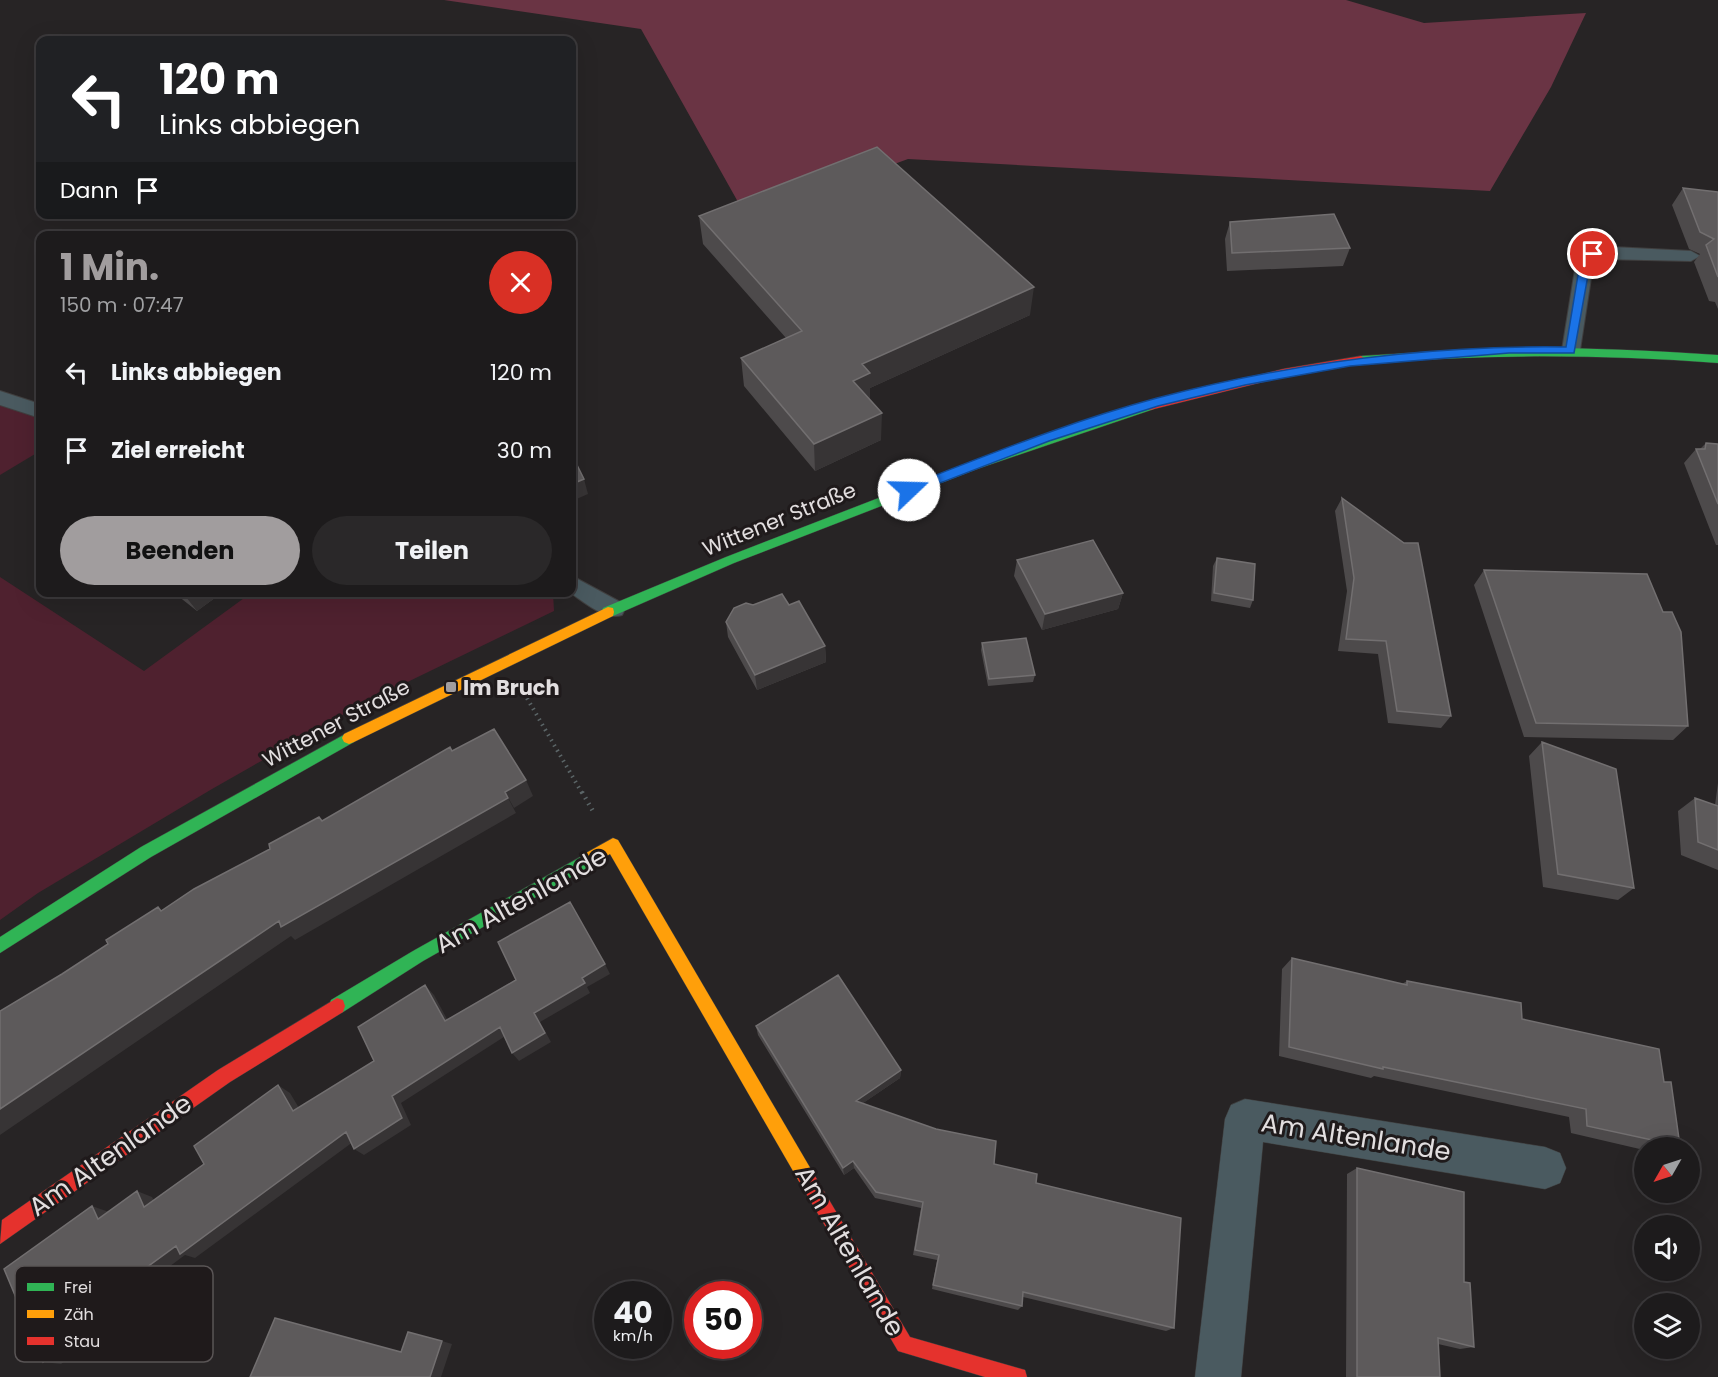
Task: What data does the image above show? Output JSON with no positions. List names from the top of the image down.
{
  "streets": {
    "main road": ["Wittener Straße", "Am Altenlande"]
  },
  "places": {
    "transit": ["Im Bruch"]
  },
  "legend": ["Frei", "Zäh", "Stau"],
  "north": "bottom left",
  "page": {
    "turn": ["120 m", "Links abbiegen"],
    "then": "Dann",
    "heading": ["1 Min.", "150 m · 07:47"],
    "list": [
      {
        "name": "Links abbiegen",
        "value": "120 m"
      },
      {
        "name": "Ziel erreicht",
        "value": "30 m"
      }
    ],
    "buttons": ["Beenden", "Teilen"],
    "speed": "40 km/h",
    "limit": "50"
  }
}
